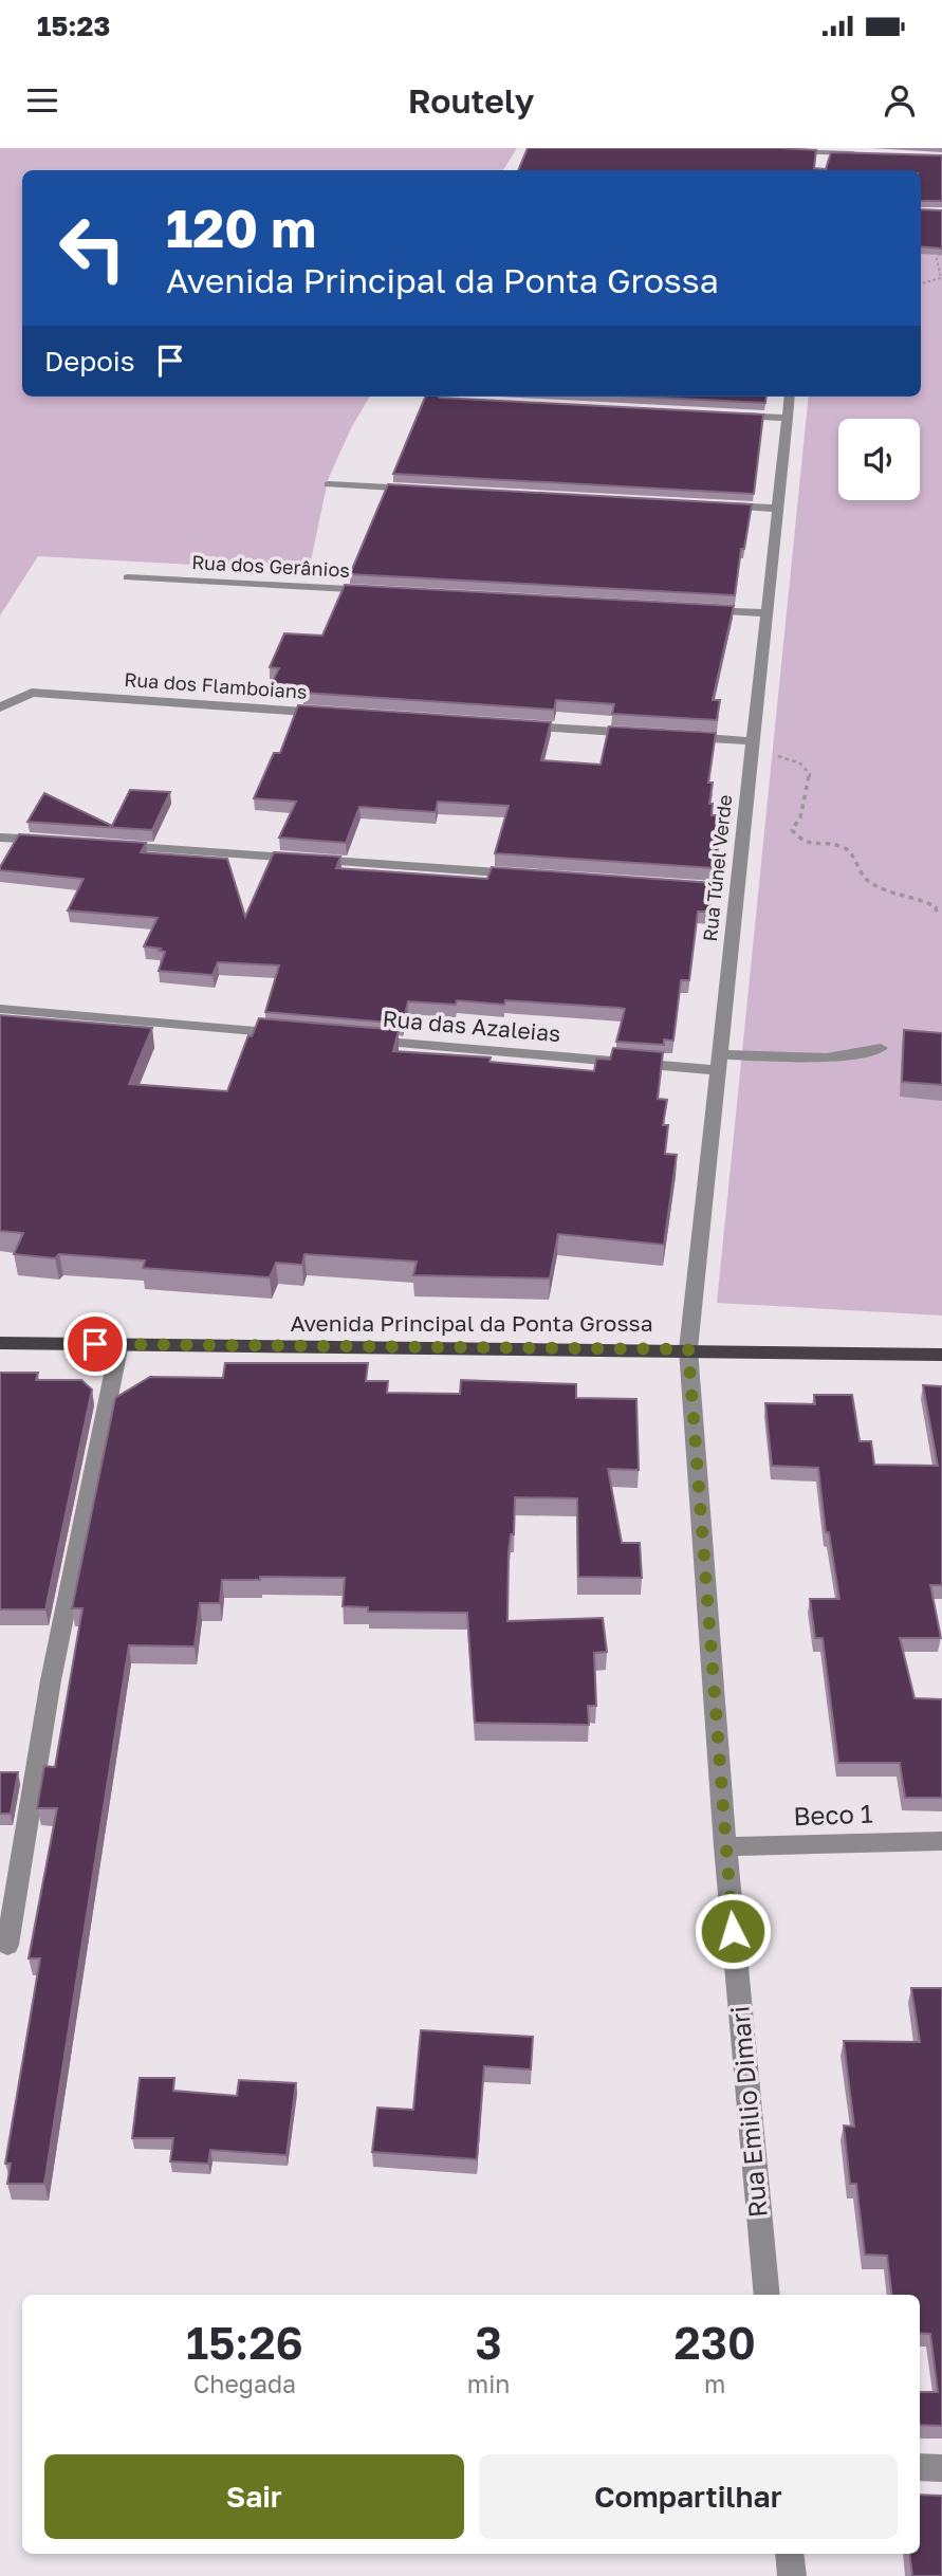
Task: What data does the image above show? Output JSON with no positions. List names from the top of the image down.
{
  "streets": {
    "main road": ["Avenida Principal da Ponta Grossa"],
    "street": [
      "Rua dos Gerânios",
      "Rua dos Flamboians",
      "Rua Túnel Verde",
      "Rua das Azaleias",
      "Beco 1",
      "Rua Emilio Dimari"
    ]
  },
  "crossings": [
    ["Rua Túnel Verde", "Rua das Azaleias"],
    ["Rua Túnel Verde", "Avenida Principal da Ponta Grossa"],
    ["Rua Túnel Verde", "Rua Emilio Dimari"],
    ["Avenida Principal da Ponta Grossa", "Rua Emilio Dimari"],
    ["Beco 1", "Rua Emilio Dimari"]
  ],
  "page": {
    "status": "15:23",
    "header": "Routely",
    "turn": ["120 m", "Avenida Principal da Ponta Grossa"],
    "then": "Depois",
    "eta": [
      "15:26",
      "Chegada",
      "3",
      "min",
      "230",
      "m"
    ],
    "buttons": ["Sair", "Compartilhar"]
  }
}
